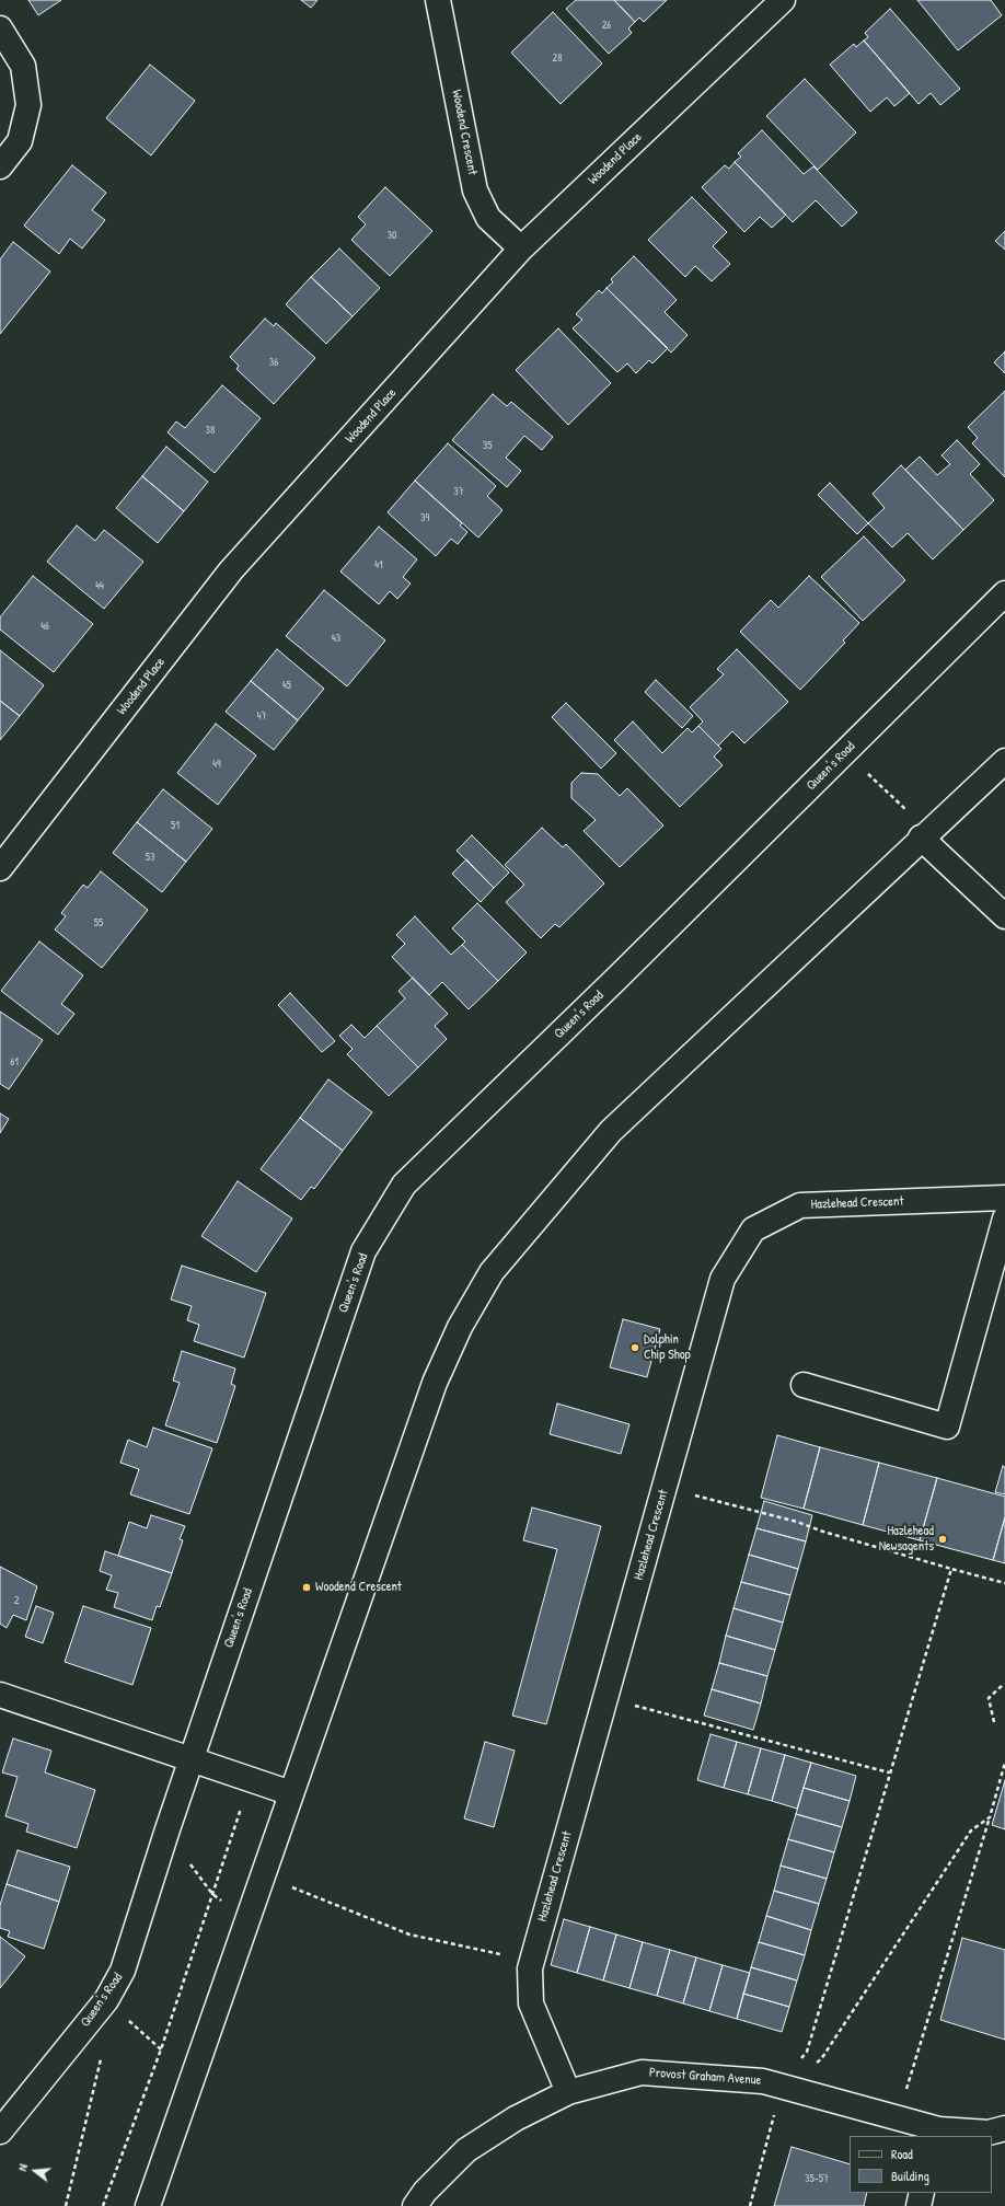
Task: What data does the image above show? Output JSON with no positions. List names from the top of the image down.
{
  "streets": {
    "street": [
      "Woodend Crescent",
      "Woodend Place",
      "Queen's Road",
      "Hazlehead Crescent",
      "Provost Graham Avenue"
    ]
  },
  "crossings": [
    ["Woodend Crescent", "Woodend Place"],
    ["Hazlehead Crescent", "Provost Graham Avenue"]
  ],
  "places": ["Dolphin Chip Shop", "Hazlehead Newsagents", "Woodend Crescent"],
  "house_numbers": [
    "26",
    "28",
    "30",
    "36",
    "38",
    "35",
    "37",
    "39",
    "41",
    "44",
    "46",
    "43",
    "45",
    "47",
    "49",
    "51",
    "53",
    "55",
    "61",
    "2",
    "35-57"
  ],
  "legend": ["Road", "Building"],
  "north": "left"
}
